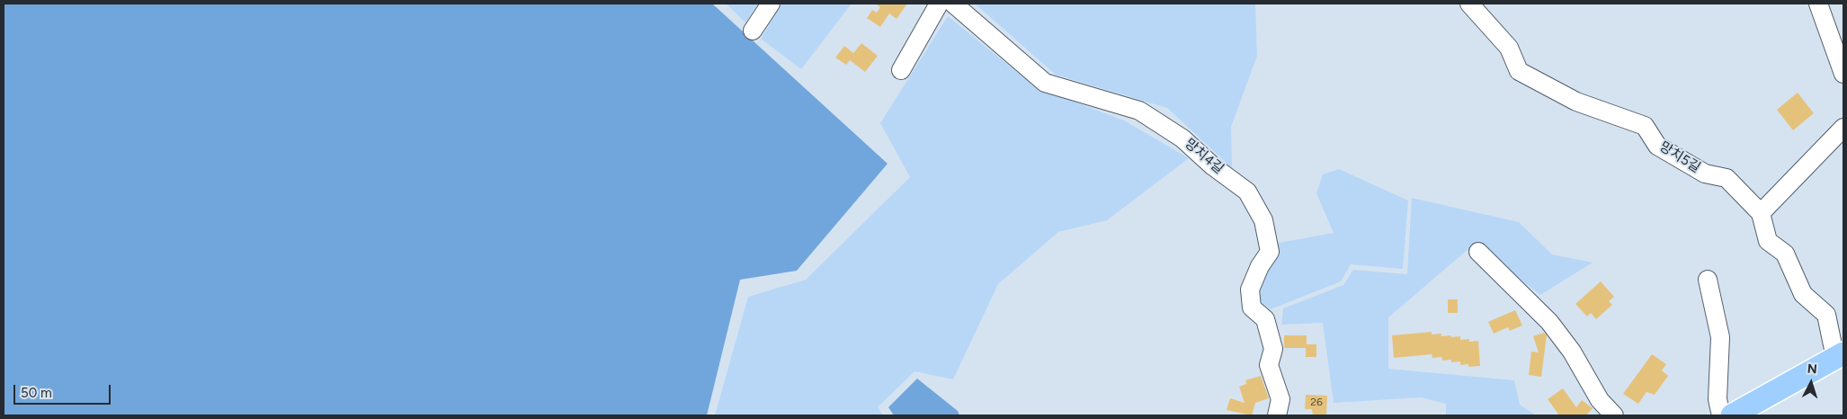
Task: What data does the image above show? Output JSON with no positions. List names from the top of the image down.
{
  "streets": {
    "lane": ["망치4길", "망치5길"]
  },
  "house_numbers": ["26"],
  "scale_bar": "50 m",
  "north": "top"
}
